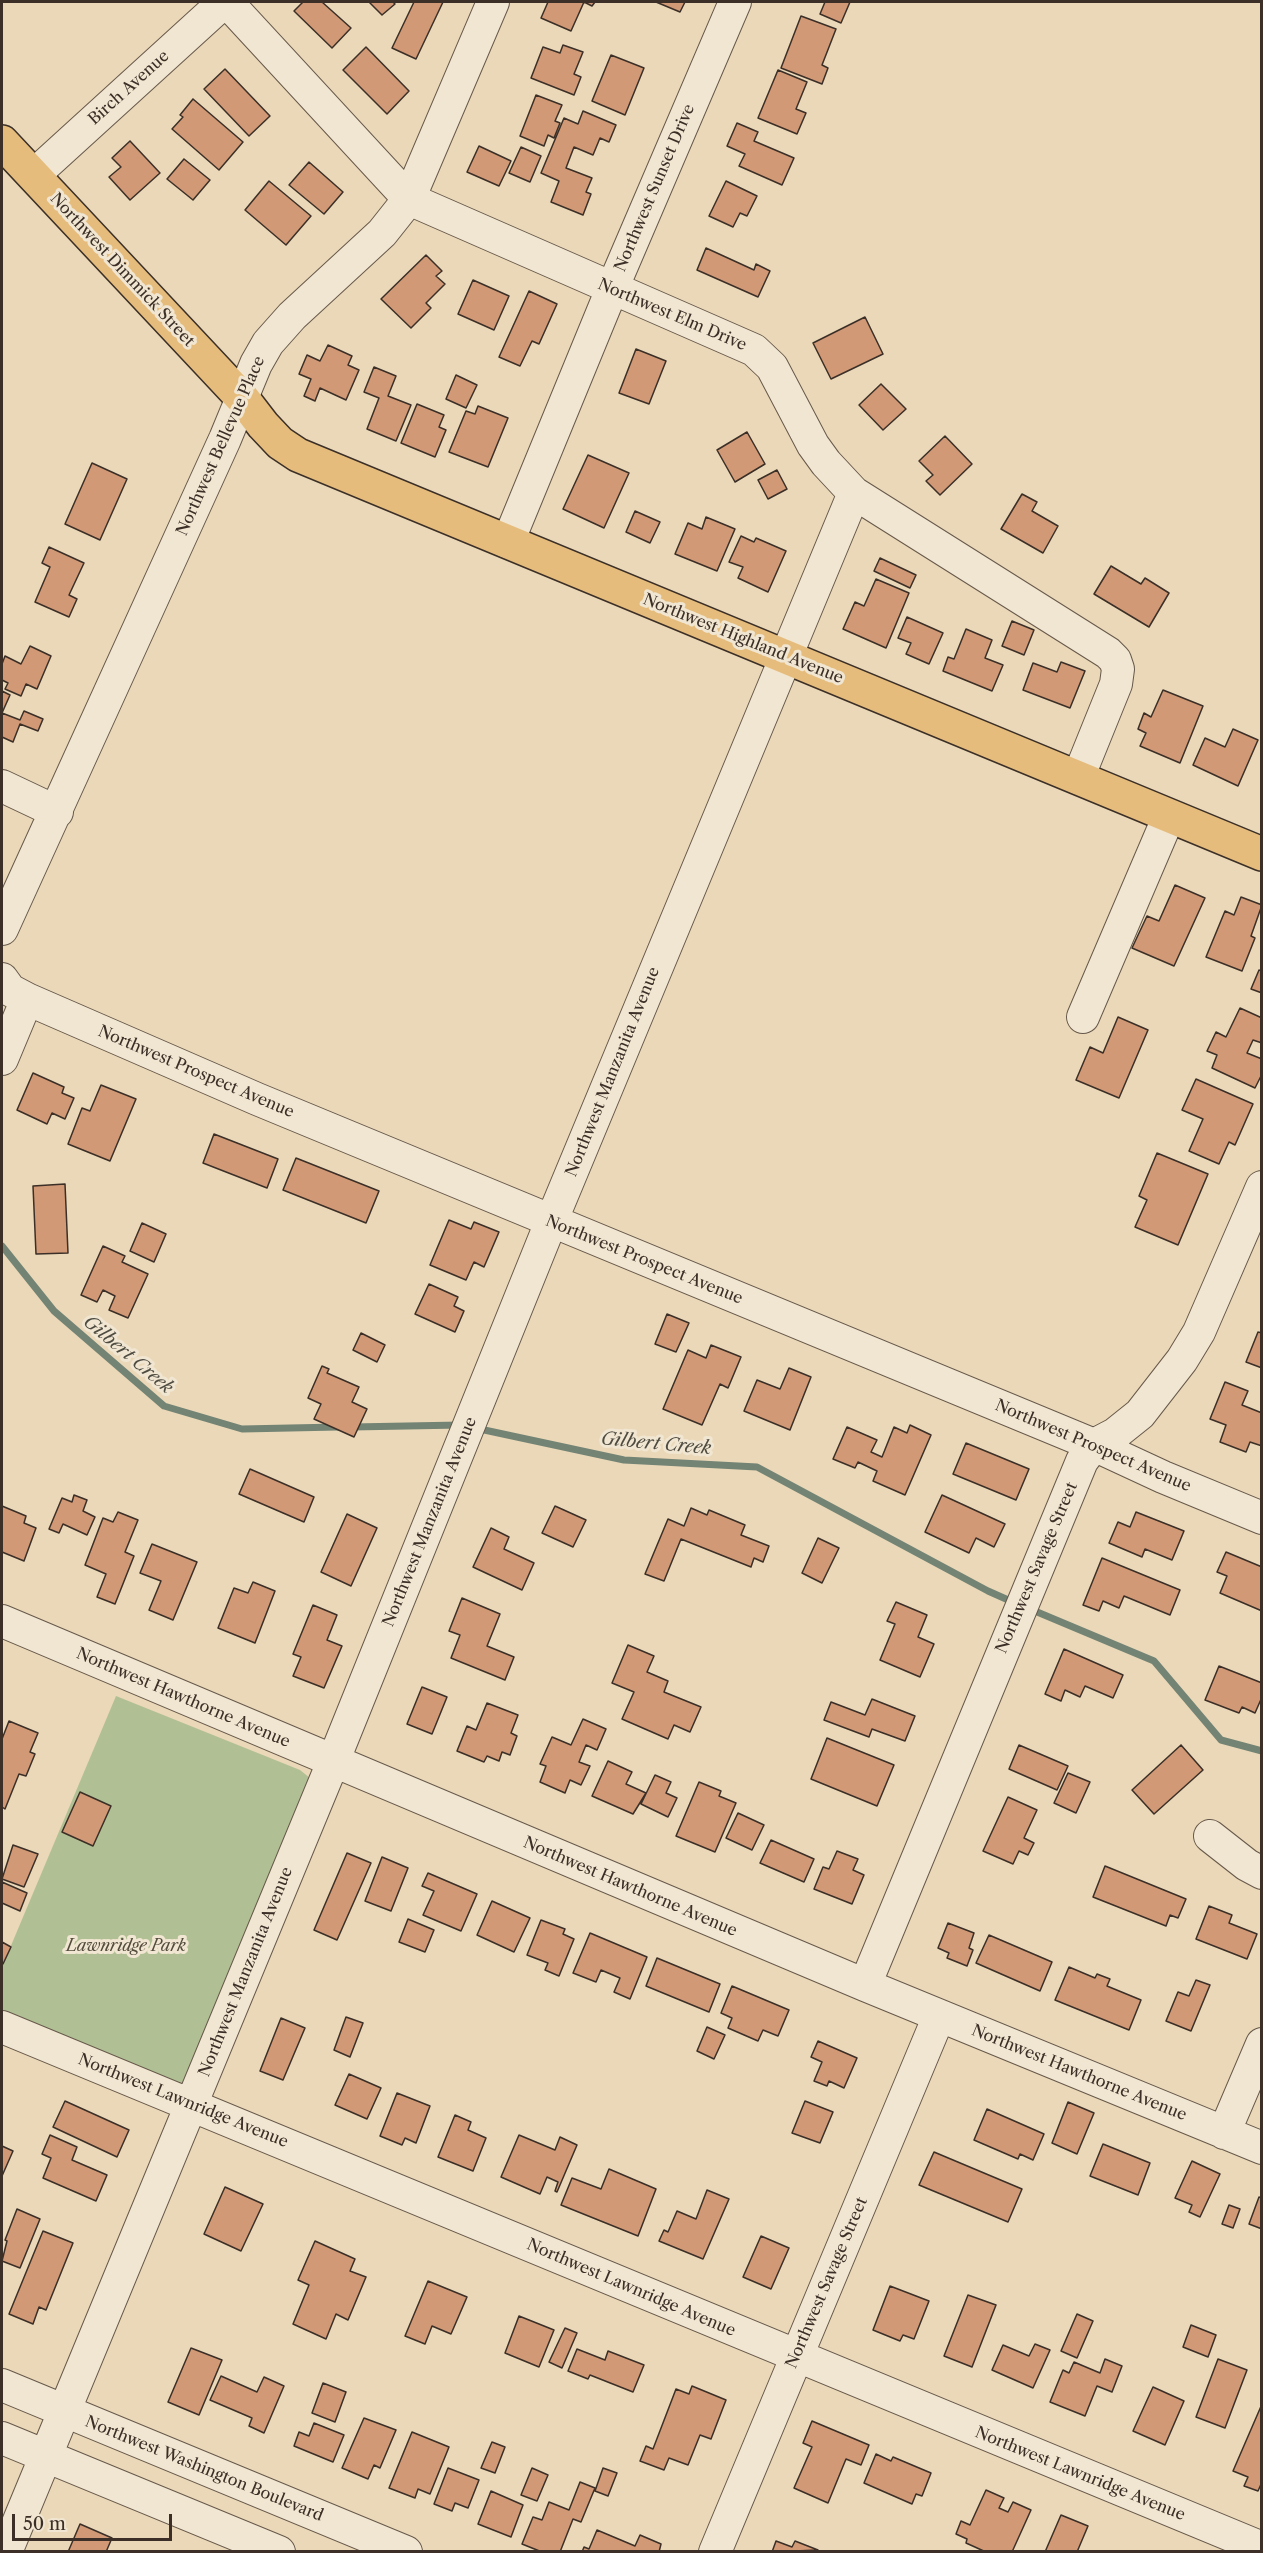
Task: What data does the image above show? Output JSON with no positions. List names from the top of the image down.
{
  "streets": {
    "main road": ["Northwest Dimmick Street", "Northwest Highland Avenue"],
    "street": [
      "Birch Avenue",
      "Northwest Sunset Drive",
      "Northwest Elm Drive",
      "Northwest Bellevue Place",
      "Northwest Prospect Avenue",
      "Northwest Manzanita Avenue",
      "Northwest Savage Street",
      "Northwest Hawthorne Avenue",
      "Northwest Lawnridge Avenue",
      "Northwest Washington Boulevard"
    ]
  },
  "crossings": [
    ["Birch Avenue", "Northwest Dimmick Street"],
    ["Birch Avenue", "Northwest Elm Drive"],
    ["Northwest Sunset Drive", "Northwest Elm Drive"],
    ["Northwest Sunset Drive", "Northwest Highland Avenue"],
    ["Northwest Dimmick Street", "Northwest Bellevue Place"],
    ["Northwest Dimmick Street", "Northwest Highland Avenue"],
    ["Northwest Elm Drive", "Northwest Bellevue Place"],
    ["Northwest Elm Drive", "Northwest Highland Avenue"],
    ["Northwest Elm Drive", "Northwest Manzanita Avenue"],
    ["Northwest Bellevue Place", "Northwest Highland Avenue"],
    ["Northwest Highland Avenue", "Northwest Manzanita Avenue"],
    ["Northwest Prospect Avenue", "Northwest Manzanita Avenue"],
    ["Northwest Prospect Avenue", "Northwest Savage Street"],
    ["Northwest Manzanita Avenue", "Northwest Hawthorne Avenue"],
    ["Northwest Manzanita Avenue", "Northwest Lawnridge Avenue"],
    ["Northwest Manzanita Avenue", "Northwest Washington Boulevard"],
    ["Northwest Savage Street", "Northwest Hawthorne Avenue"],
    ["Northwest Savage Street", "Northwest Lawnridge Avenue"]
  ],
  "water": ["Gilbert Creek"],
  "parks": ["Lawnridge Park"],
  "scale_bar": "50 m"
}
